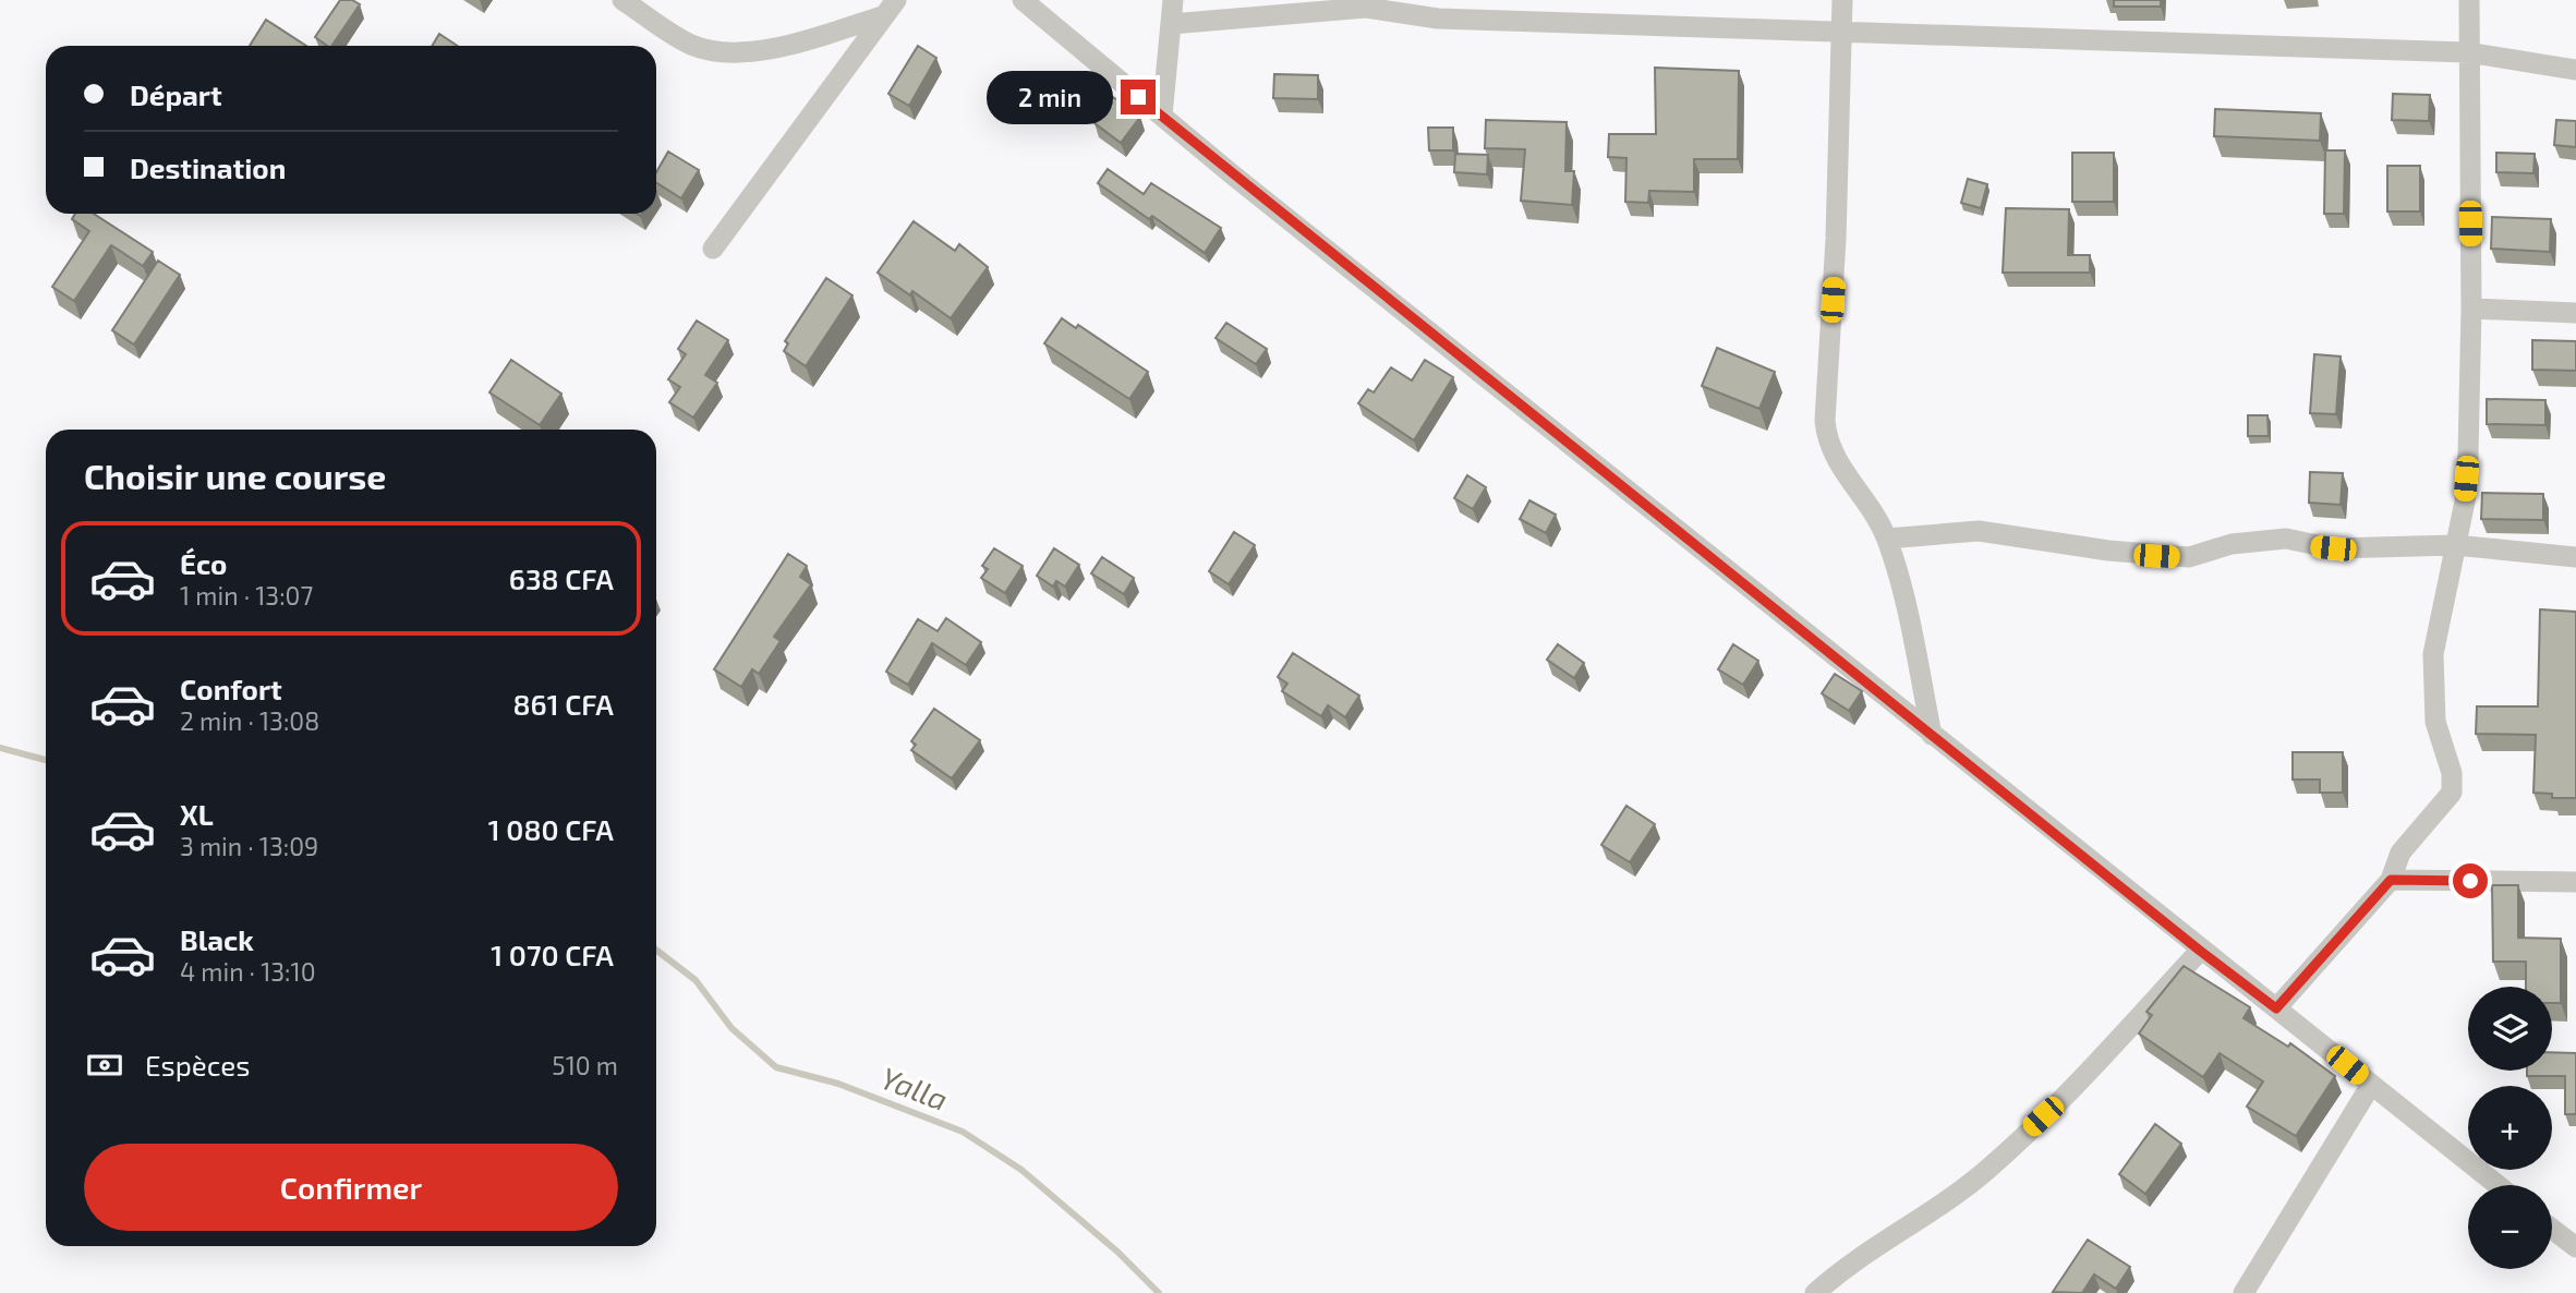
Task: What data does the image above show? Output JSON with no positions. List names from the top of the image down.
{
  "water": ["Yalla"],
  "page": {
    "banner": ["Départ", "Destination"],
    "bubble": "2 min",
    "heading": "Choisir une course",
    "list": [
      {
        "name": "Éco",
        "note": "1 min · 13:07",
        "value": "638 CFA"
      },
      {
        "name": "Confort",
        "note": "2 min · 13:08",
        "value": "861 CFA"
      },
      {
        "name": "XL",
        "note": "3 min · 13:09",
        "value": "1 080 CFA"
      },
      {
        "name": "Black",
        "note": "4 min · 13:10",
        "value": "1 070 CFA"
      }
    ],
    "map_buttons": ["+", "−"],
    "pay": ["Espèces", "510 m"],
    "buttons": "Confirmer"
  }
}
